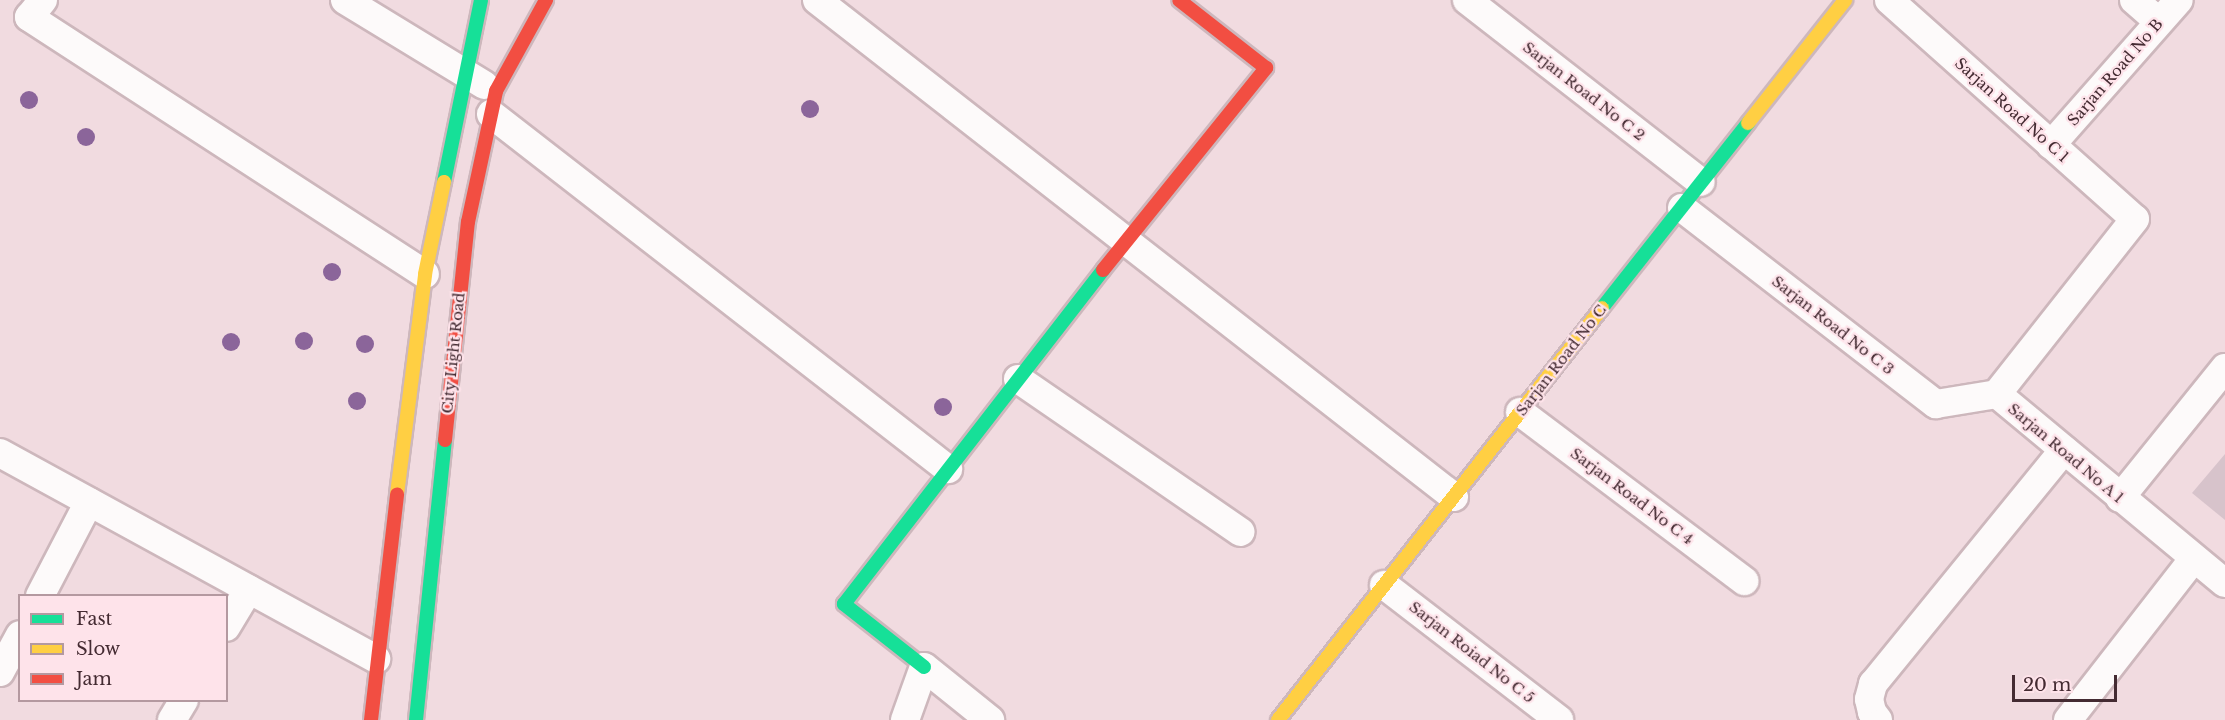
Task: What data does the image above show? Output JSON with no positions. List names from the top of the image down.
{
  "streets": {
    "street": [
      "Sarjan Road No B",
      "Sarjan Road No C 2",
      "Sarjan Road No C 1",
      "Sarjan Road No C 3",
      "City Light Road",
      "Sarjan Road No C",
      "Sarjan Road No A 1",
      "Sarjan Road No C 4",
      "Sarjan Roiad No C 5"
    ]
  },
  "crossings": [
    ["Sarjan Road No B", "Sarjan Road No C 1"],
    ["Sarjan Road No C 2", "Sarjan Road No C"],
    ["Sarjan Road No C 1", "Sarjan Road No A 1"],
    ["Sarjan Road No C 3", "Sarjan Road No C"],
    ["Sarjan Road No C 3", "Sarjan Road No A 1"],
    ["Sarjan Road No C", "Sarjan Road No C 4"],
    ["Sarjan Road No C", "Sarjan Roiad No C 5"]
  ],
  "legend": ["Fast", "Slow", "Jam"],
  "scale_bar": "20 m"
}
